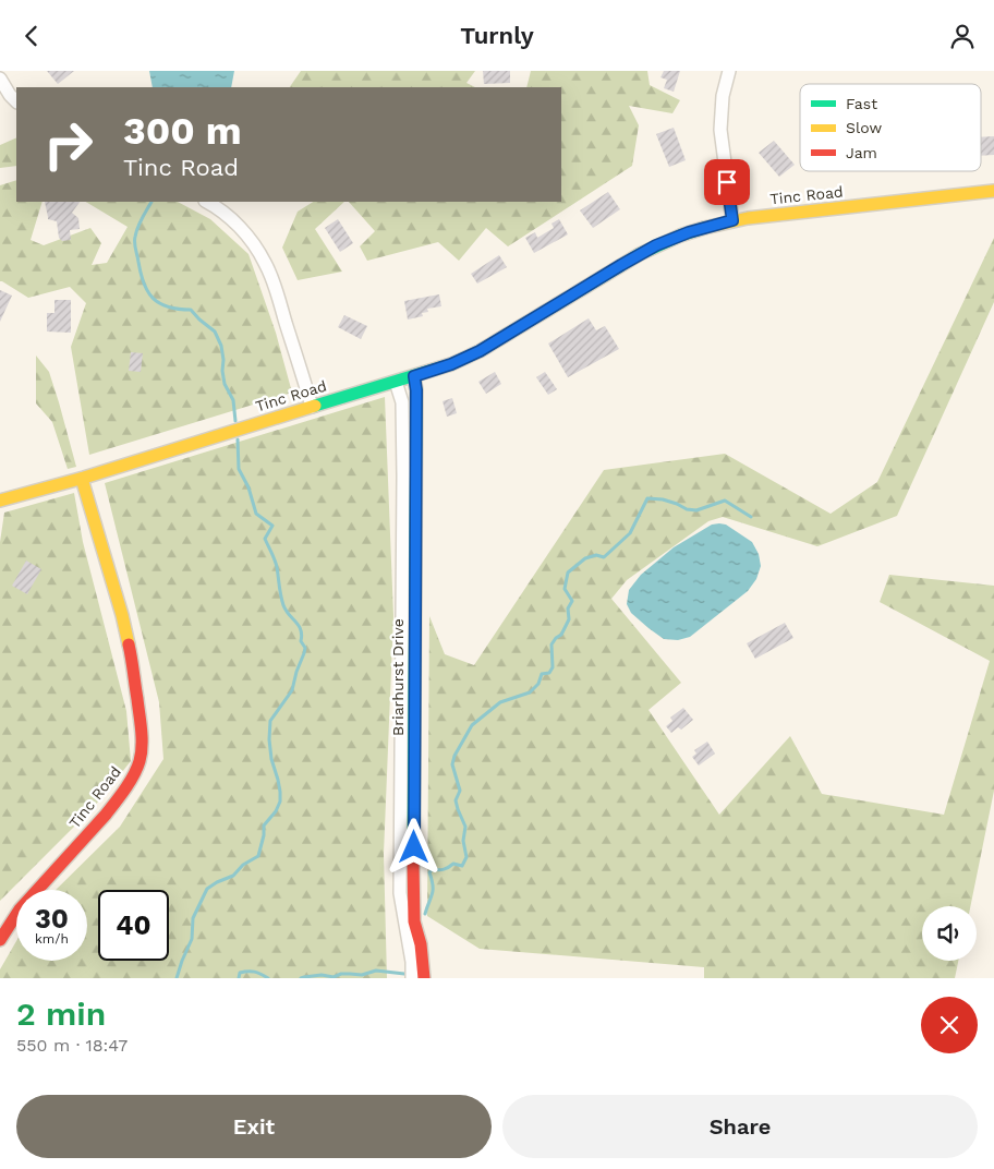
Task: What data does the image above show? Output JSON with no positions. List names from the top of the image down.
{
  "streets": {
    "street": ["Tinc Road", "Briarhurst Drive"]
  },
  "crossings": [
    ["Tinc Road", "Briarhurst Drive"]
  ],
  "legend": ["Fast", "Slow", "Jam"],
  "page": {
    "header": "Turnly",
    "turn": ["300 m", "Tinc Road"],
    "speed": "30 km/h",
    "limit": "40",
    "heading": ["2 min", "550 m · 18:47"],
    "buttons": ["Exit", "Share"]
  }
}
